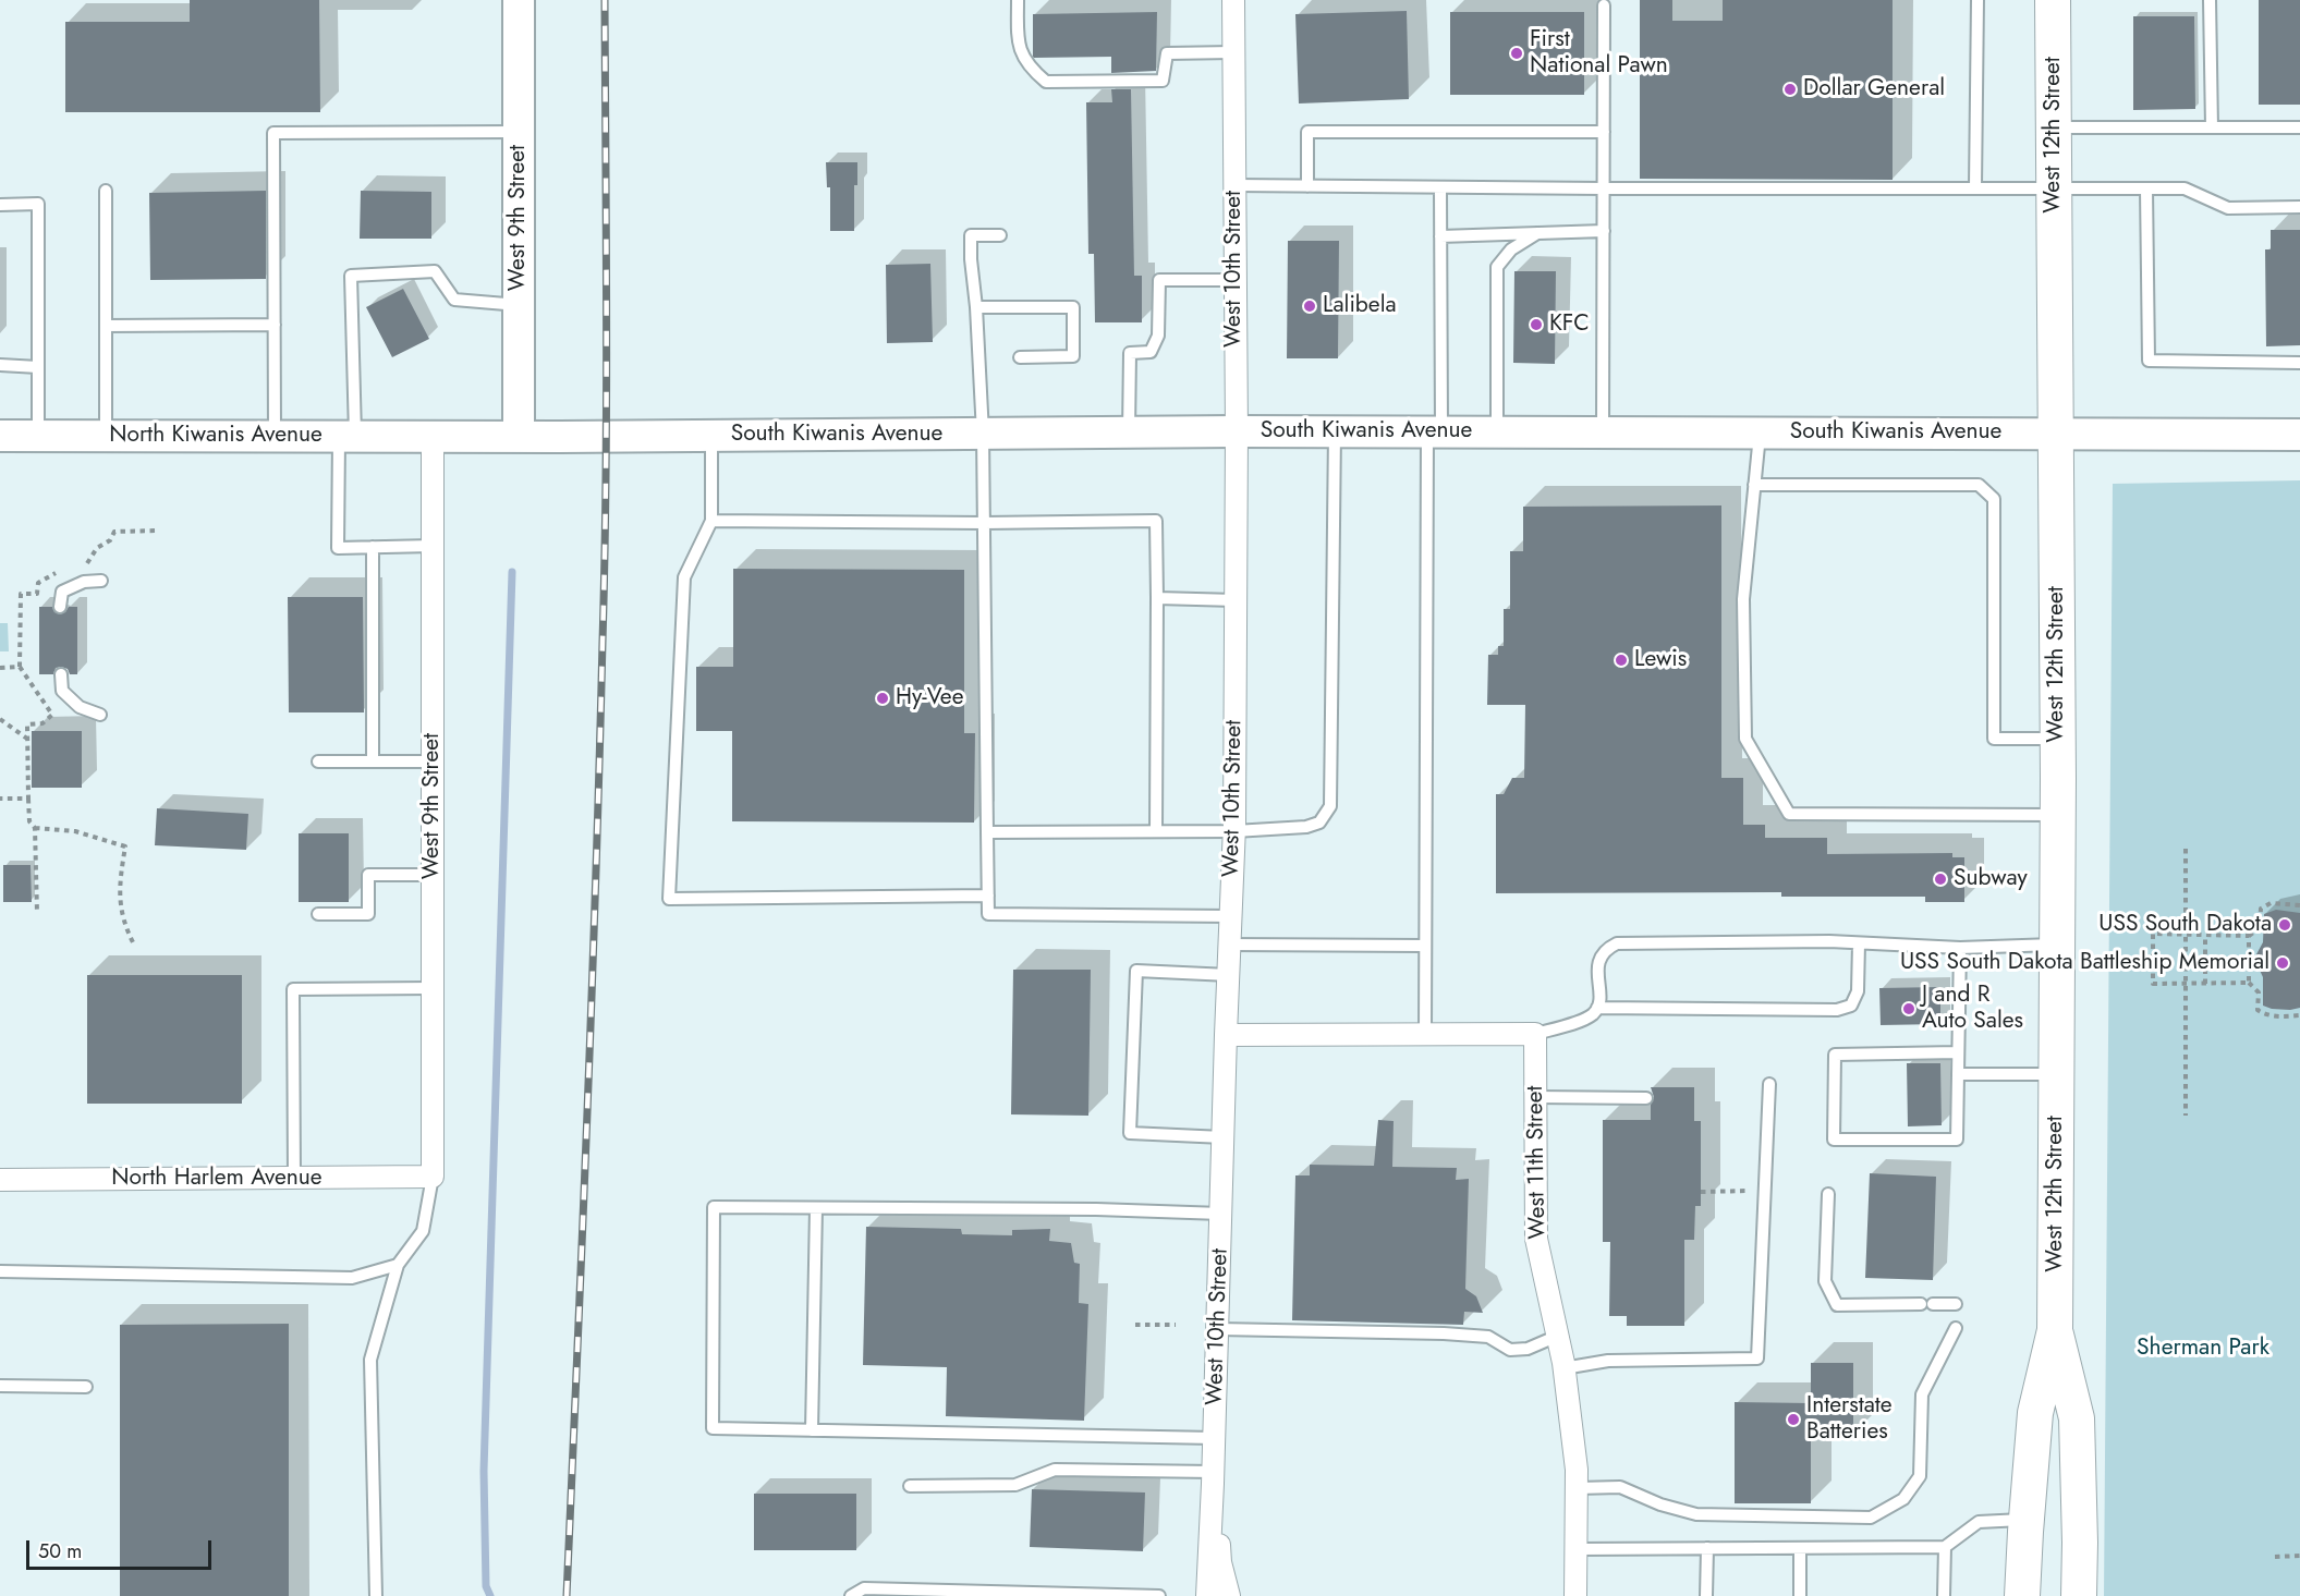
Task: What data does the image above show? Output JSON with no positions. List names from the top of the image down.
{
  "streets": {
    "main road": [
      "West 12th Street",
      "West 9th Street",
      "South Kiwanis Avenue",
      "North Kiwanis Avenue"
    ],
    "street": ["West 10th Street", "West 11th Street", "North Harlem Avenue"]
  },
  "crossings": [
    ["West 12th Street", "South Kiwanis Avenue"],
    ["West 9th Street", "South Kiwanis Avenue"],
    ["West 9th Street", "North Kiwanis Avenue"],
    ["West 9th Street", "North Harlem Avenue"],
    ["West 10th Street", "South Kiwanis Avenue"],
    ["South Kiwanis Avenue", "North Kiwanis Avenue"]
  ],
  "parks": ["Sherman Park"],
  "places": [
    "First National Pawn",
    "Dollar General",
    "Lalibela",
    "KFC",
    "Lewis",
    "Hy-Vee",
    "Subway",
    "USS South Dakota",
    "USS South Dakota Battleship Memorial",
    "J and R Auto Sales",
    "Interstate Batteries"
  ],
  "scale_bar": "50 m"
}
